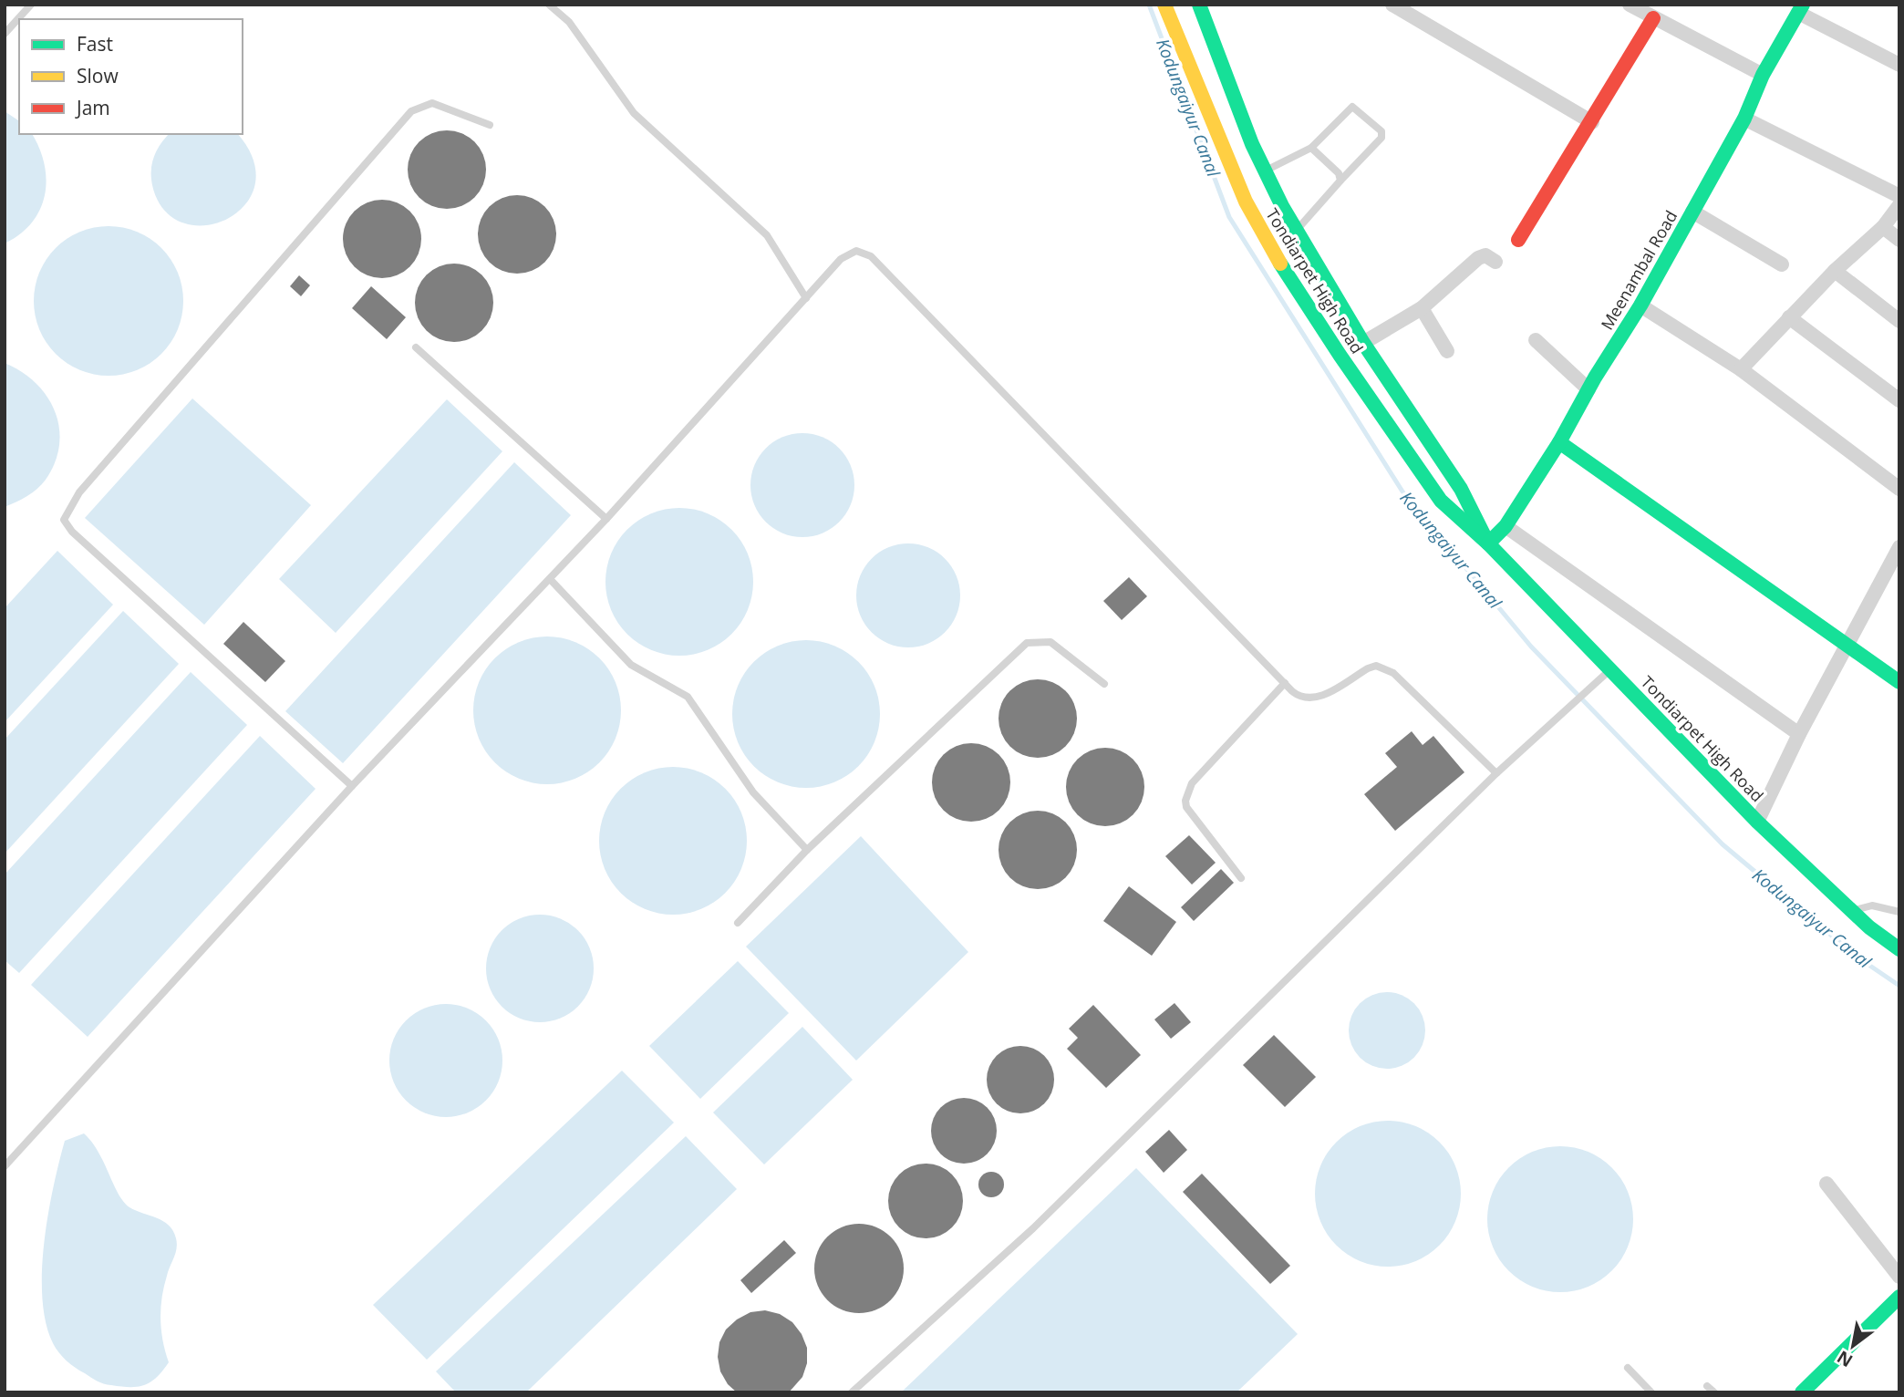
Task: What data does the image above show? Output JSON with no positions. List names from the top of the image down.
{
  "streets": {
    "main road": ["Meenambal Road", "Tondiarpet High Road"]
  },
  "crossings": [
    ["Meenambal Road", "Tondiarpet High Road"]
  ],
  "water": ["Kodungaiyur Canal"],
  "legend": ["Fast", "Slow", "Jam"],
  "north": "bottom left"
}
